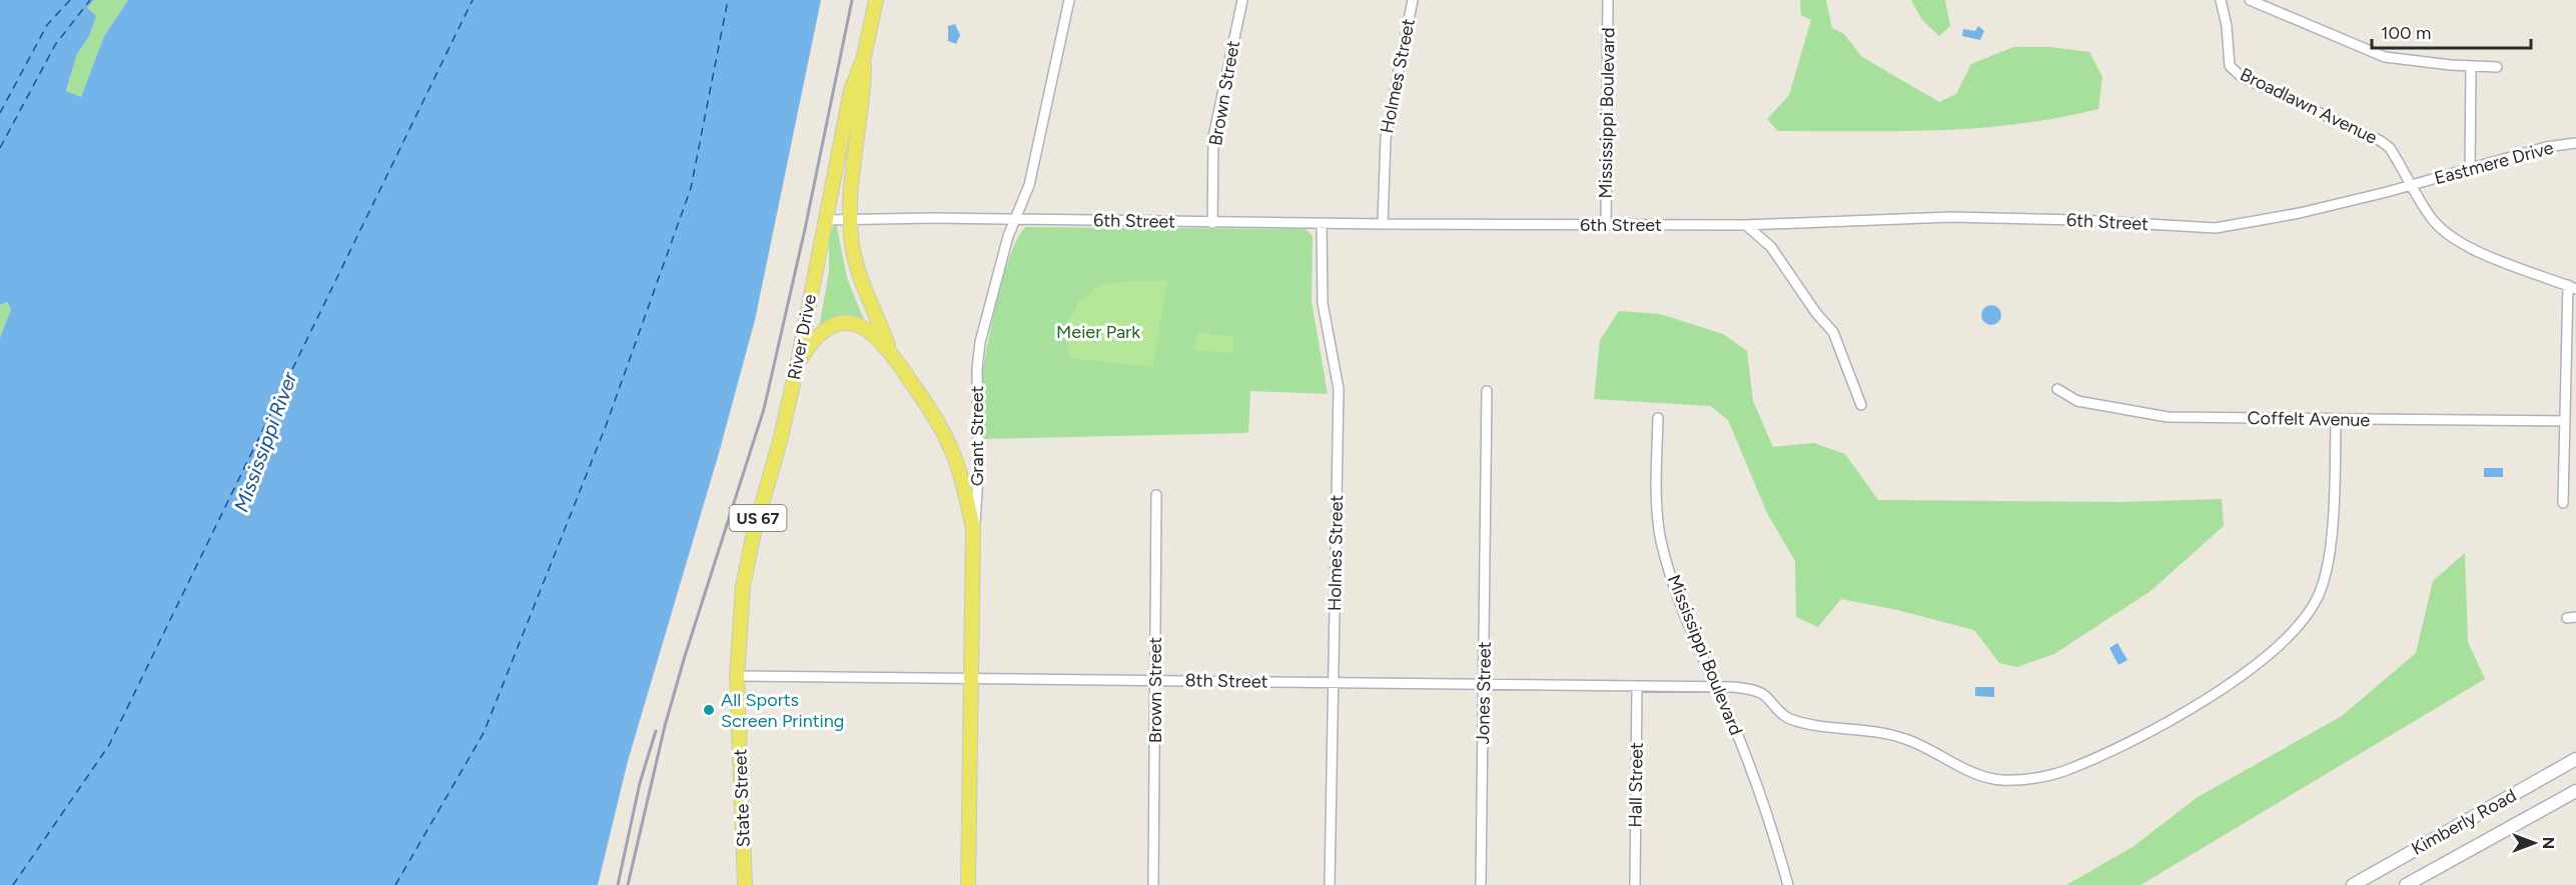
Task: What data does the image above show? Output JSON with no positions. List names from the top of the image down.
{
  "streets": {
    "main road": [
      "River Drive",
      "Grant Street",
      "US 67",
      "State Street",
      "Kimberly Road"
    ],
    "street": [
      "Holmes Street",
      "Brown Street",
      "Broadlawn Avenue",
      "Mississippi Boulevard",
      "Eastmere Drive",
      "6th Street",
      "Coffelt Avenue",
      "8th Street",
      "Jones Street",
      "Hall Street"
    ]
  },
  "crossings": [
    ["Holmes Street", "6th Street"],
    ["Holmes Street", "8th Street"],
    ["Brown Street", "6th Street"],
    ["Brown Street", "8th Street"],
    ["Broadlawn Avenue", "Eastmere Drive"],
    ["Broadlawn Avenue", "6th Street"],
    ["Mississippi Boulevard", "6th Street"],
    ["Mississippi Boulevard", "8th Street"],
    ["Eastmere Drive", "6th Street"],
    ["6th Street", "River Drive"],
    ["6th Street", "Grant Street"],
    ["6th Street", "US 67"],
    ["River Drive", "US 67"],
    ["River Drive", "8th Street"],
    ["River Drive", "State Street"],
    ["Coffelt Avenue", "8th Street"],
    ["Grant Street", "US 67"],
    ["Grant Street", "8th Street"],
    ["8th Street", "Jones Street"],
    ["8th Street", "Hall Street"],
    ["8th Street", "State Street"]
  ],
  "water": ["Mississippi River"],
  "parks": ["Meier Park"],
  "places": ["All Sports Screen Printing"],
  "scale_bar": "100 m",
  "north": "right"
}
